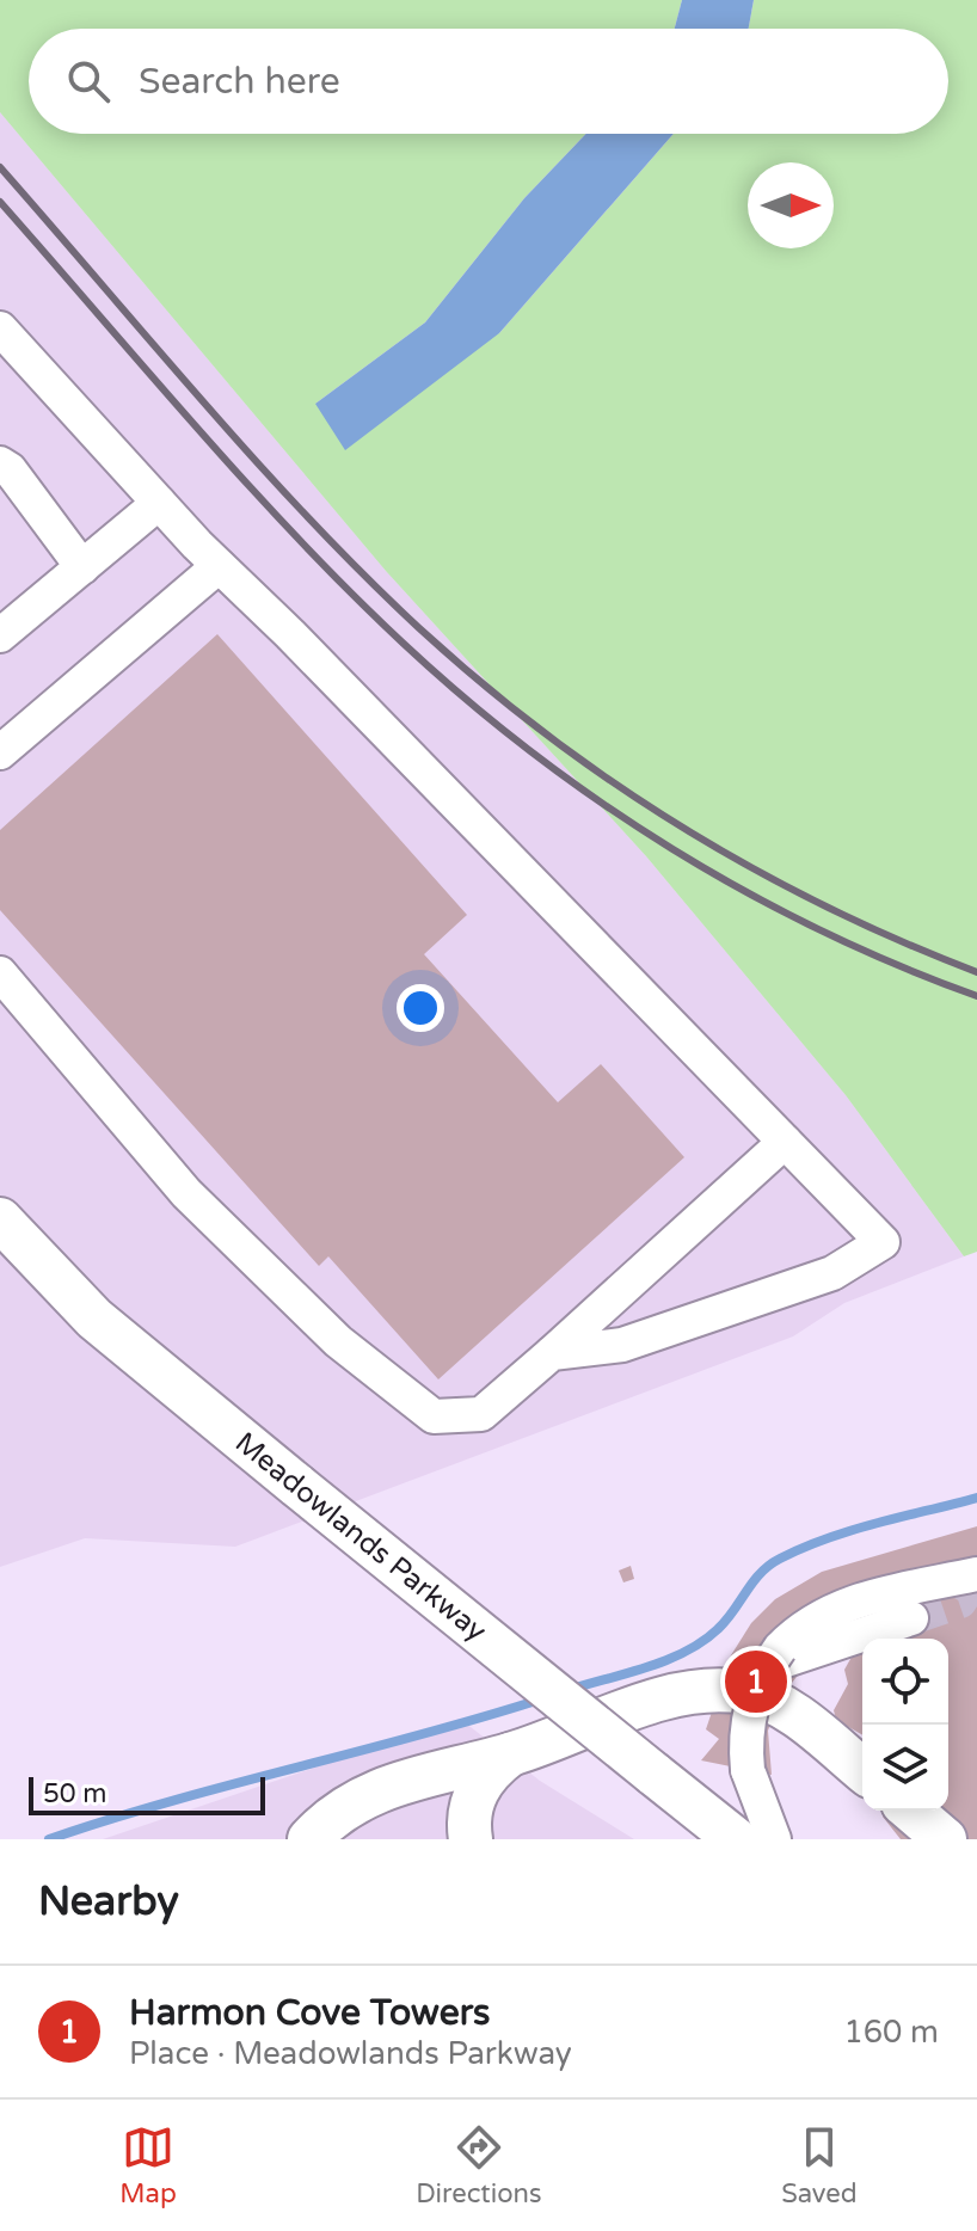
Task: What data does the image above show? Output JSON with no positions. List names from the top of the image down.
{
  "streets": {
    "main road": ["Meadowlands Parkway"]
  },
  "scale_bar": "50 m",
  "north": "right",
  "page": {
    "search": "Search here",
    "pins": "1",
    "scale": "50 m",
    "heading": "Nearby",
    "list": [
      {
        "mark": "1",
        "name": "Harmon Cove Towers",
        "note": "Place · Meadowlands Parkway",
        "value": "160 m"
      }
    ],
    "nav": ["Map", "Directions", "Saved"]
  }
}
